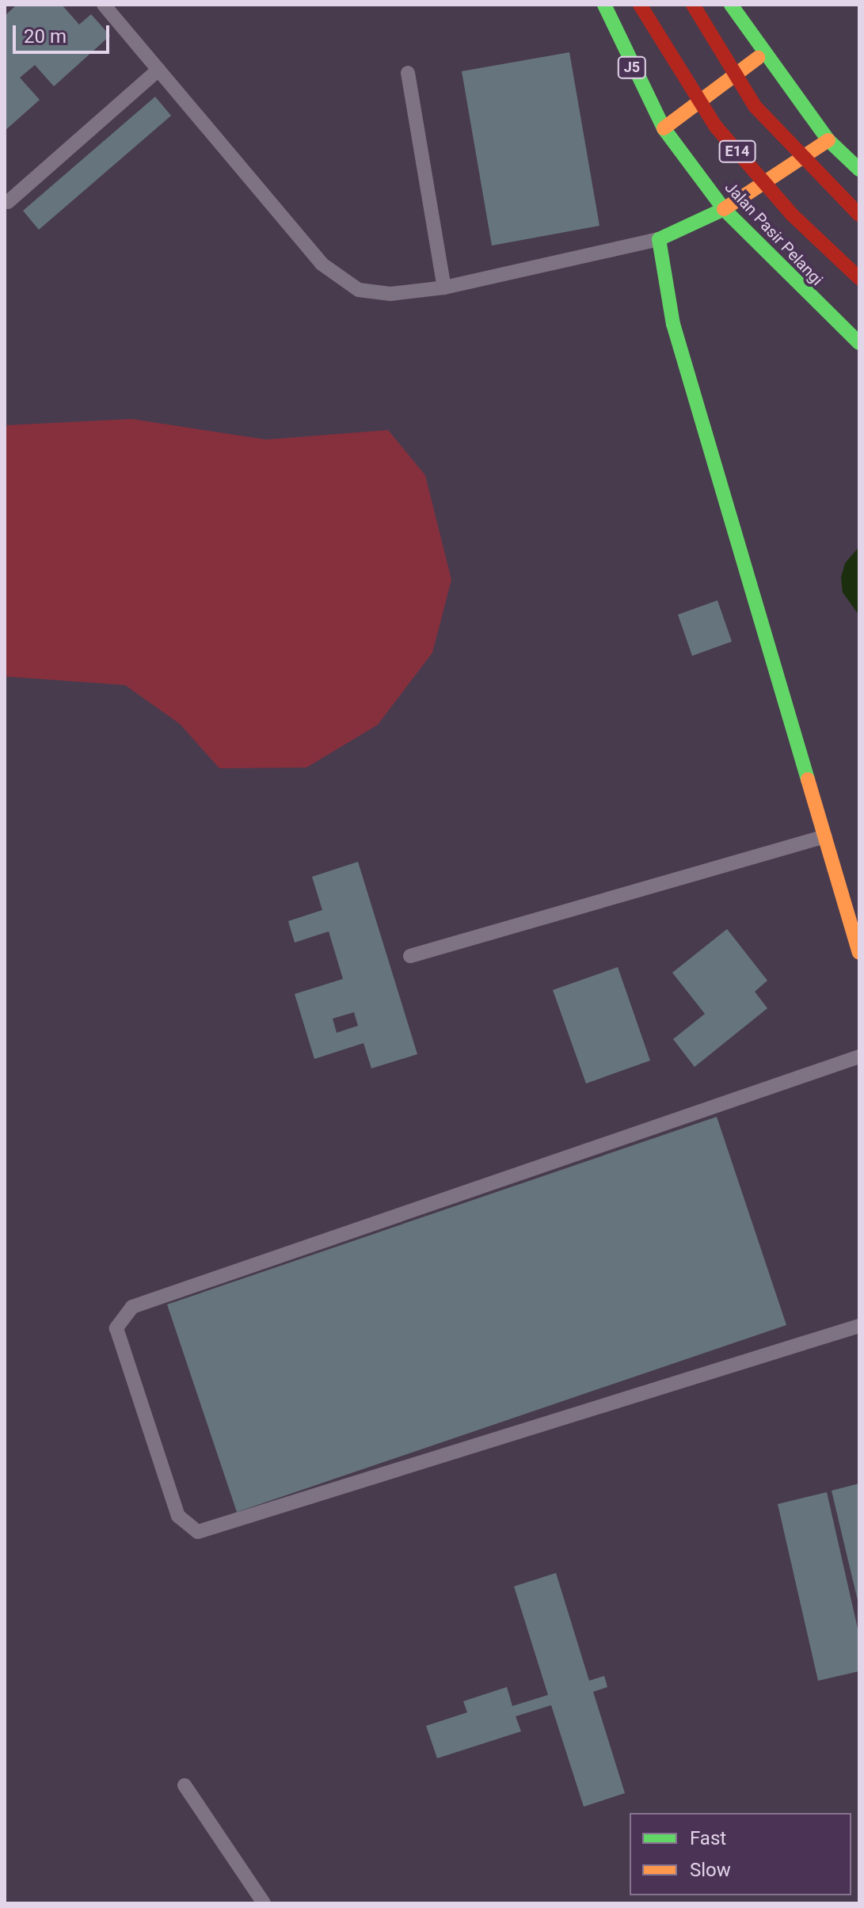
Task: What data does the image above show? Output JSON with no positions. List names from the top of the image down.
{
  "streets": {
    "main road": ["J5", "E14", "Jalan Pasir Pelangi"]
  },
  "legend": ["Fast", "Slow"],
  "scale_bar": "20 m"
}
